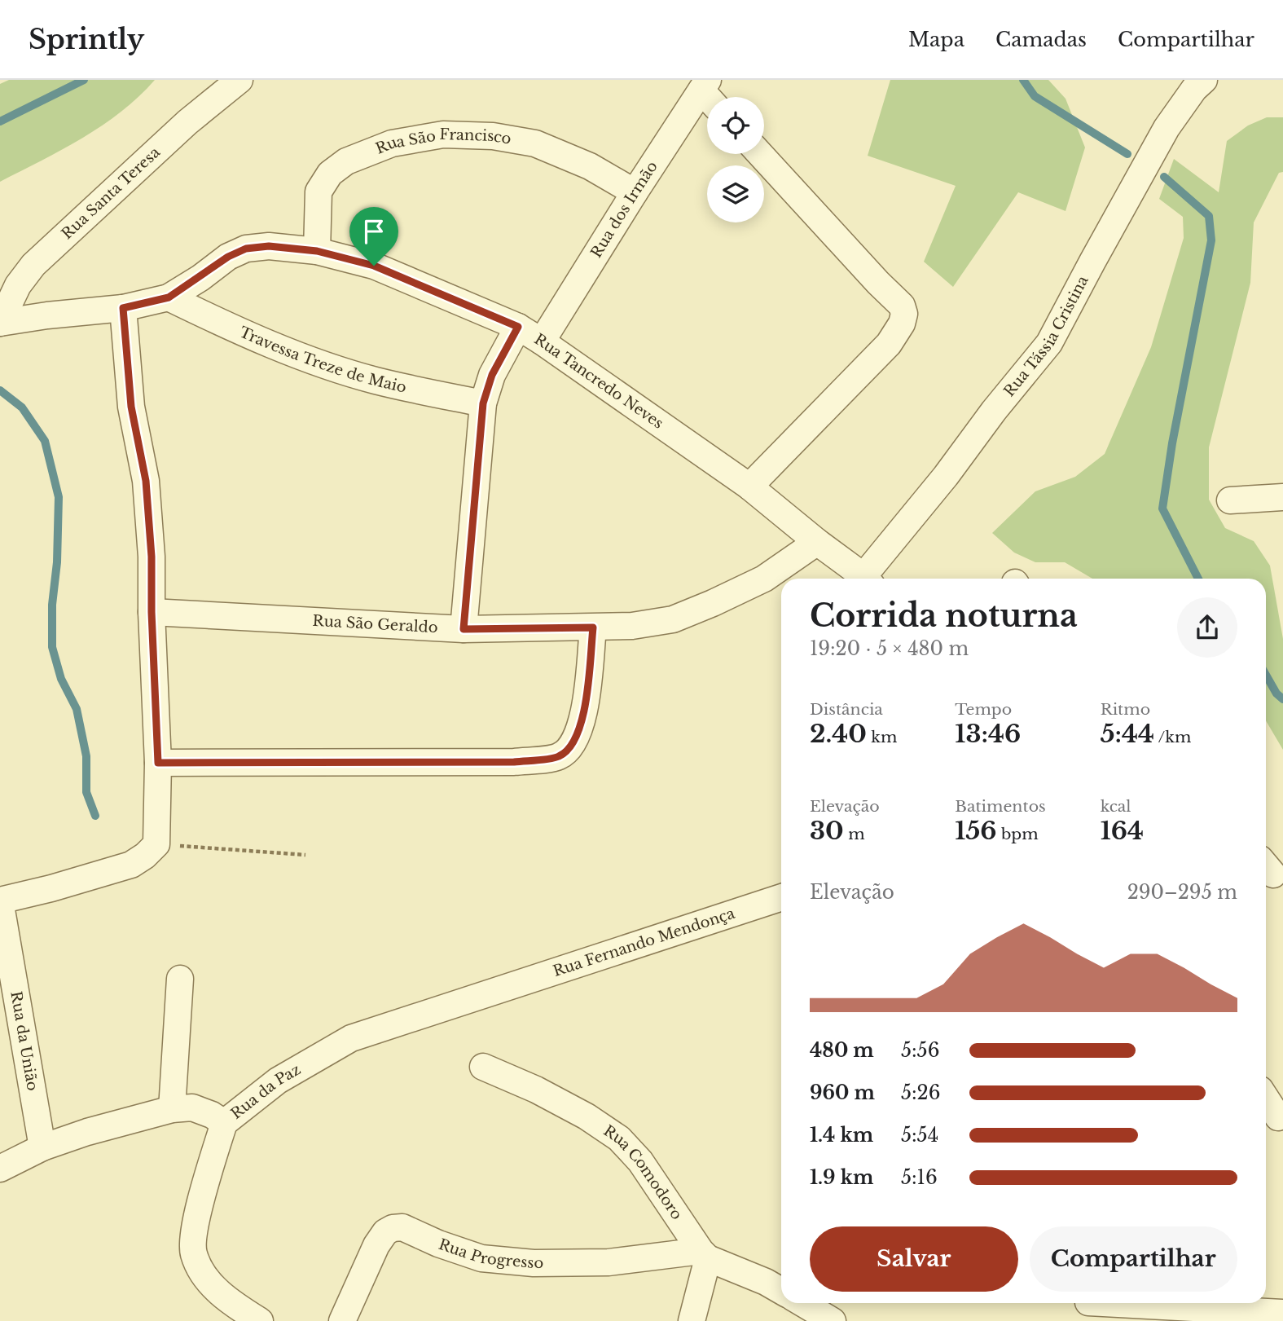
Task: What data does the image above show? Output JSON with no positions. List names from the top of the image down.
{
  "streets": {
    "street": [
      "Rua São Francisco",
      "Rua Santa Teresa",
      "Rua dos Irmão",
      "Rua Tássia Cristina",
      "Travessa Treze de Maio",
      "Rua Tancredo Neves",
      "Rua São Geraldo",
      "Rua Fernando Mendonça",
      "Rua da União",
      "Rua da Paz",
      "Rua Comodoro",
      "Rua Progresso"
    ]
  },
  "crossings": [
    ["Rua São Francisco", "Rua dos Irmão"],
    ["Rua São Francisco", "Rua Tancredo Neves"],
    ["Rua Santa Teresa", "Rua Tancredo Neves"],
    ["Rua dos Irmão", "Rua Tancredo Neves"],
    ["Travessa Treze de Maio", "Rua Tancredo Neves"],
    ["Rua Tancredo Neves", "Rua São Geraldo"],
    ["Rua Fernando Mendonça", "Rua da Paz"],
    ["Rua da União", "Rua da Paz"],
    ["Rua Comodoro", "Rua Progresso"]
  ],
  "page": {
    "header": "Sprintly",
    "nav": ["Mapa", "Camadas", "Compartilhar"],
    "heading": ["Corrida noturna", "19:20 · 5 × 480 m"],
    "stats": [
      ["Distância", "2.40 km"],
      ["Tempo", "13:46"],
      ["Ritmo", "5:44 /km"],
      ["Elevação", "30 m"],
      ["Batimentos", "156 bpm"],
      ["kcal", "164"]
    ],
    "chart": ["Elevação", "290–295 m"],
    "list": [
      {
        "name": "480 m",
        "note": "5:56"
      },
      {
        "name": "960 m",
        "note": "5:26"
      },
      {
        "name": "1.4 km",
        "note": "5:54"
      },
      {
        "name": "1.9 km",
        "note": "5:16"
      }
    ],
    "buttons": ["Salvar", "Compartilhar"]
  }
}
